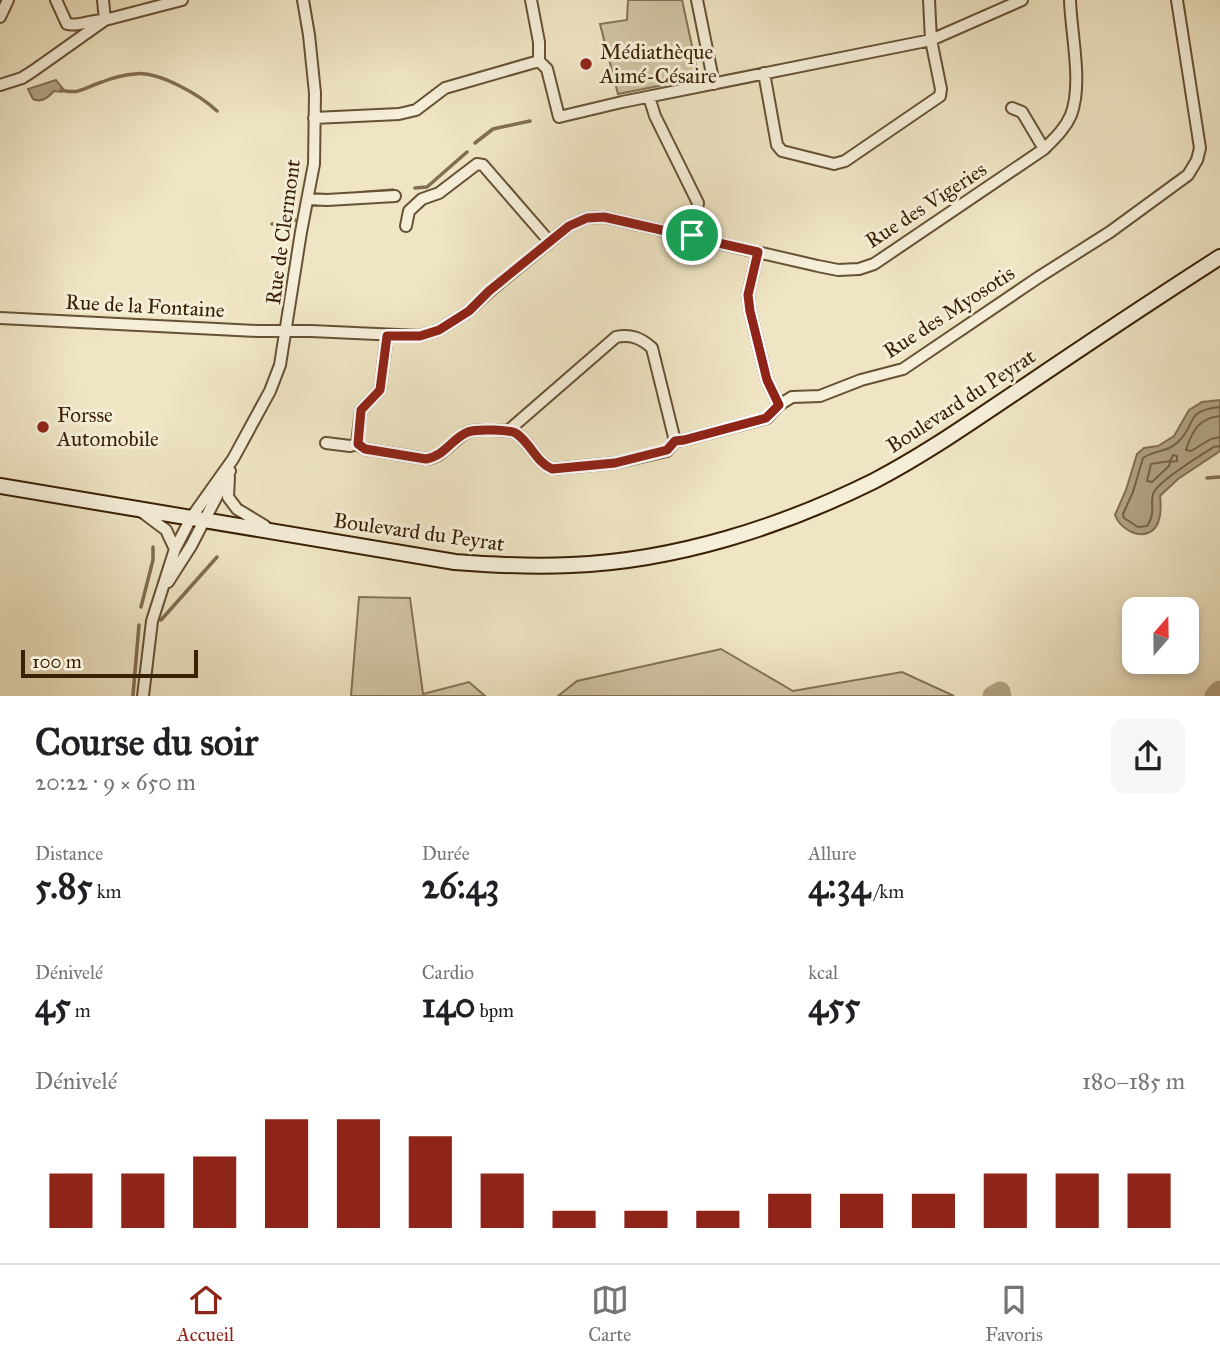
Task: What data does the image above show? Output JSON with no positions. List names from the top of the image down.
{
  "streets": {
    "main road": ["Boulevard du Peyrat"],
    "street": [
      "Rue des Vigeries",
      "Rue de Clermont",
      "Rue de la Fontaine",
      "Rue des Myosotis"
    ]
  },
  "crossings": [
    ["Rue des Vigeries", "Rue de Clermont"],
    ["Rue des Vigeries", "Rue de la Fontaine"],
    ["Rue de Clermont", "Rue de la Fontaine"],
    ["Rue de Clermont", "Boulevard du Peyrat"]
  ],
  "places": ["Médiathèque Aimé-Césaire", "Forsse Automobile"],
  "scale_bar": "100 m",
  "north": "top",
  "page": {
    "scale": "100 m",
    "heading": ["Course du soir", "20:22 · 9 × 650 m"],
    "stats": [
      ["Distance", "5.85 km"],
      ["Durée", "26:43"],
      ["Allure", "4:34 /km"],
      ["Dénivelé", "45 m"],
      ["Cardio", "140 bpm"],
      ["kcal", "455"]
    ],
    "chart": ["Dénivelé", "180–185 m"],
    "tabs": ["Accueil", "Carte", "Favoris"]
  }
}
